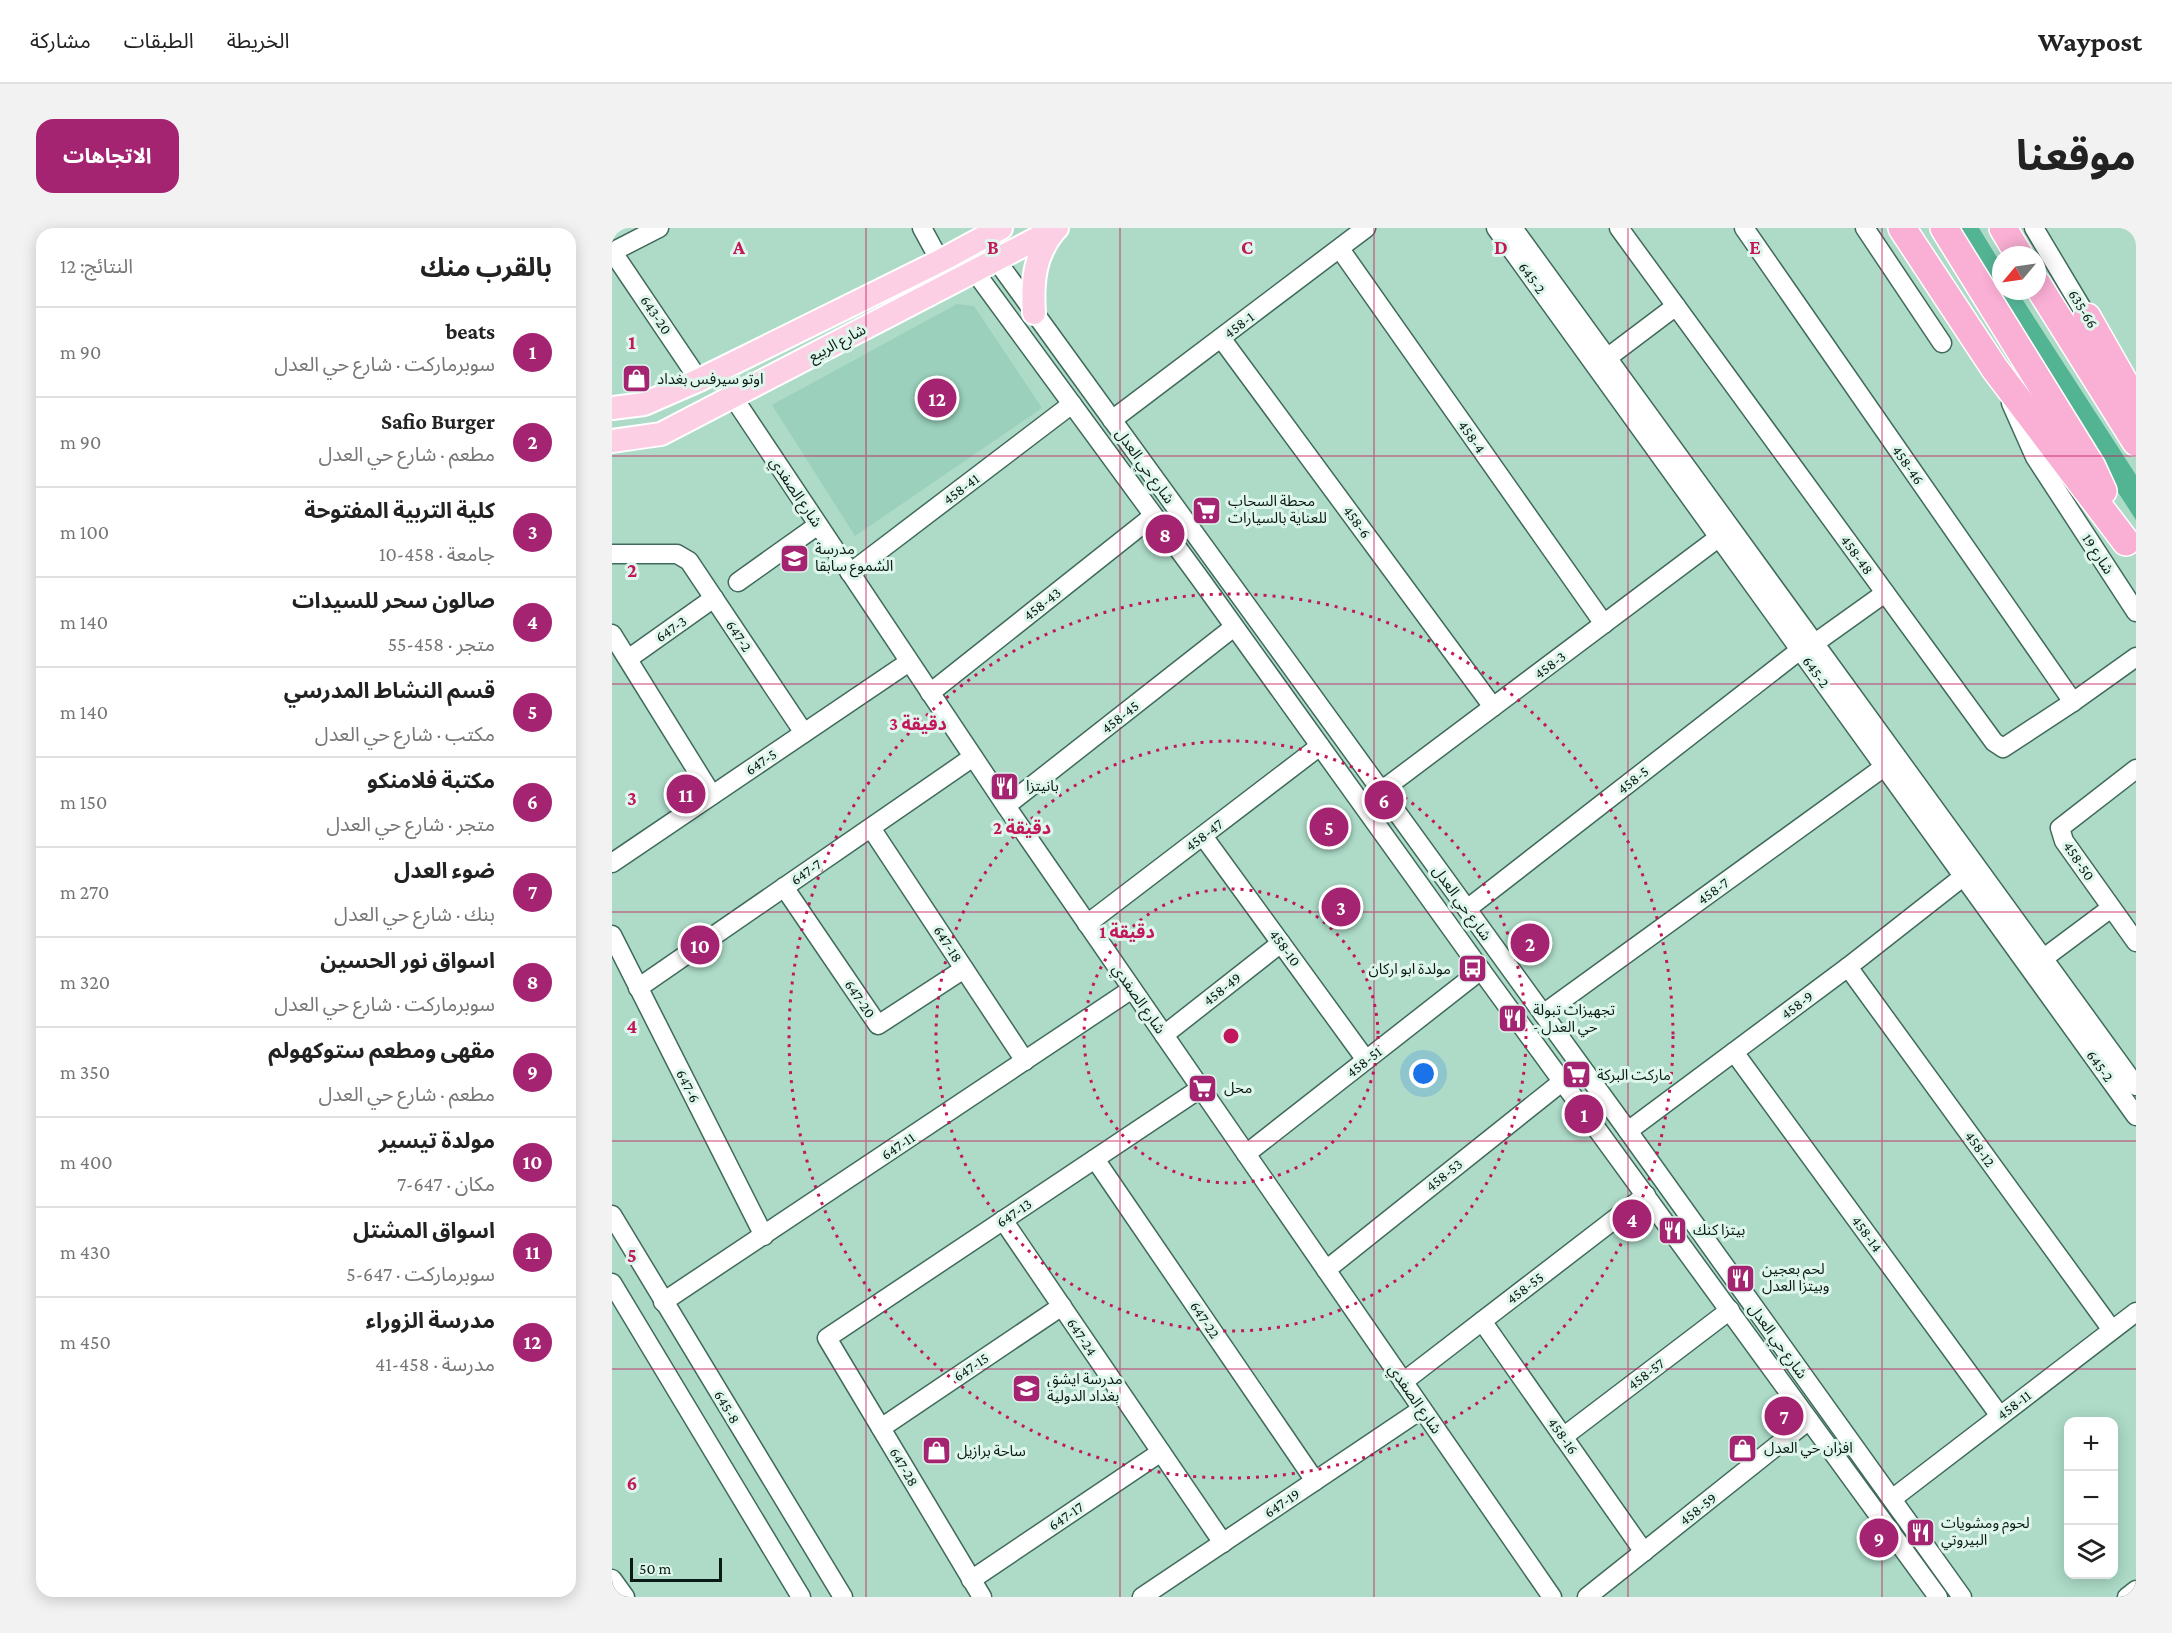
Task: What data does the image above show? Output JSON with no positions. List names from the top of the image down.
{
  "streets": {
    "main road": ["شارع الربيع"],
    "street": [
      "645-2",
      "635-66",
      "643-20",
      "458-1",
      "458-4",
      "458-46",
      "شارع حي العدل",
      "458-41",
      "شارع الصفدي",
      "458-6",
      "شارع 19",
      "458-48",
      "458-43",
      "647-3",
      "647-2",
      "458-3",
      "458-45",
      "647-5",
      "458-5",
      "458-47",
      "458-50",
      "647-7",
      "458-7",
      "647-18",
      "458-10",
      "458-49",
      "647-20",
      "458-9",
      "458-51",
      "647-6",
      "647-11",
      "458-12",
      "458-53",
      "647-13",
      "458-14",
      "458-55",
      "647-22",
      "647-24",
      "647-15",
      "458-57",
      "458-11",
      "645-8",
      "458-16",
      "647-28",
      "647-19",
      "458-59",
      "647-17"
    ]
  },
  "crossings": [
    ["645-2", "458-3"],
    ["645-2", "458-5"],
    ["645-2", "458-7"],
    ["645-2", "458-9"],
    ["643-20", "شارع الربيع"],
    ["458-1", "458-4"],
    ["458-1", "شارع حي العدل"],
    ["458-1", "458-6"],
    ["شارع الربيع", "شارع حي العدل"],
    ["شارع الربيع", "شارع الصفدي"],
    ["458-4", "458-3"],
    ["458-46", "458-48"],
    ["شارع حي العدل", "458-41"],
    ["شارع حي العدل", "458-43"],
    ["شارع حي العدل", "458-3"],
    ["شارع حي العدل", "458-45"],
    ["شارع حي العدل", "458-5"],
    ["شارع حي العدل", "458-47"],
    ["شارع حي العدل", "458-7"],
    ["شارع حي العدل", "458-9"],
    ["شارع حي العدل", "458-51"],
    ["شارع حي العدل", "458-53"],
    ["شارع حي العدل", "458-55"],
    ["شارع حي العدل", "458-57"],
    ["شارع حي العدل", "458-11"],
    ["شارع حي العدل", "458-59"],
    ["458-41", "شارع الصفدي"],
    ["شارع الصفدي", "458-43"],
    ["شارع الصفدي", "458-45"],
    ["شارع الصفدي", "647-5"],
    ["شارع الصفدي", "458-47"],
    ["شارع الصفدي", "647-7"],
    ["شارع الصفدي", "458-49"],
    ["شارع الصفدي", "458-51"],
    ["شارع الصفدي", "647-11"],
    ["شارع الصفدي", "458-53"],
    ["شارع الصفدي", "647-13"],
    ["شارع الصفدي", "458-55"],
    ["شارع الصفدي", "647-19"],
    ["458-6", "458-3"],
    ["458-48", "458-5"],
    ["647-3", "647-2"],
    ["647-2", "647-5"],
    ["458-47", "458-10"],
    ["647-7", "647-18"],
    ["647-7", "647-20"],
    ["647-7", "647-6"],
    ["647-18", "647-20"],
    ["647-18", "647-11"],
    ["458-10", "458-49"],
    ["458-10", "458-51"],
    ["458-9", "458-12"],
    ["458-9", "458-14"],
    ["647-6", "647-11"],
    ["647-11", "645-8"],
    ["458-12", "458-11"],
    ["647-13", "647-22"],
    ["647-13", "647-24"],
    ["647-13", "647-28"],
    ["458-14", "458-11"],
    ["458-55", "458-16"],
    ["647-22", "647-19"],
    ["647-24", "647-15"],
    ["647-24", "647-19"],
    ["647-24", "647-17"],
    ["647-15", "647-28"],
    ["458-57", "458-16"],
    ["458-16", "458-59"],
    ["647-28", "647-17"]
  ],
  "places": {
    "shop": ["اوتو سيرفس بغداد", "افران حي العدل", "ساحة برازيل"],
    "supermarket": ["محطة السحاب للعناية بالسيارات", "ماركت البركة", "محل"],
    "school or university": ["مدرسة الشموع سابقا", "مدرسة ايشق بغداد الدولية"],
    "restaurant": [
      "بانيتزا",
      "تجهيزات تبولة - حي العدل",
      "بيتزا كنك",
      "لحم بعجين وبيتزا العدل",
      "لحوم ومشويات البيروتي"
    ],
    "bus stop": ["مولدة ابو اركان"]
  },
  "scale_bar": "50 m",
  "north": "bottom left",
  "page": {
    "header": "Waypost",
    "nav": ["الخريطة", "الطبقات", "مشاركة"],
    "title": "موقعنا",
    "buttons": "الاتجاهات",
    "heading": ["بالقرب منك", "النتائج: 12"],
    "list": [
      {
        "mark": "1",
        "name": "beats",
        "note": "سوبرماركت · شارع حي العدل",
        "value": "90 m"
      },
      {
        "mark": "2",
        "name": "Safio Burger",
        "note": "مطعم · شارع حي العدل",
        "value": "90 m"
      },
      {
        "mark": "3",
        "name": "كلية التربية المفتوحة",
        "note": "جامعة · 458-10",
        "value": "100 m"
      },
      {
        "mark": "4",
        "name": "صالون سحر للسيدات",
        "note": "متجر · 458-55",
        "value": "140 m"
      },
      {
        "mark": "5",
        "name": "قسم النشاط المدرسي",
        "note": "مكتب · شارع حي العدل",
        "value": "140 m"
      },
      {
        "mark": "6",
        "name": "مكتبة فلامنكو",
        "note": "متجر · شارع حي العدل",
        "value": "150 m"
      },
      {
        "mark": "7",
        "name": "ضوء العدل",
        "note": "بنك · شارع حي العدل",
        "value": "270 m"
      },
      {
        "mark": "8",
        "name": "اسواق نور الحسين",
        "note": "سوبرماركت · شارع حي العدل",
        "value": "320 m"
      },
      {
        "mark": "9",
        "name": "مقهى ومطعم ستوكهولم",
        "note": "مطعم · شارع حي العدل",
        "value": "350 m"
      },
      {
        "mark": "10",
        "name": "مولدة تيسير",
        "note": "مكان · 647-7",
        "value": "400 m"
      },
      {
        "mark": "11",
        "name": "اسواق المشتل",
        "note": "سوبرماركت · 647-5",
        "value": "430 m"
      },
      {
        "mark": "12",
        "name": "مدرسة الزوراء",
        "note": "مدرسة · 458-41",
        "value": "450 m"
      }
    ],
    "pins": [
      "12",
      "8",
      "11",
      "6",
      "5",
      "3",
      "2",
      "10",
      "1",
      "4",
      "7",
      "9"
    ],
    "map_buttons": ["+", "−"],
    "scale": "50 m"
  },
  "grid": {
    "columns": [
      "A",
      "B",
      "C",
      "D",
      "E"
    ],
    "rows": [
      "1",
      "2",
      "3",
      "4",
      "5",
      "6"
    ]
  },
  "rings": ["3 دقيقة", "2 دقيقة", "1 دقيقة"]
}
